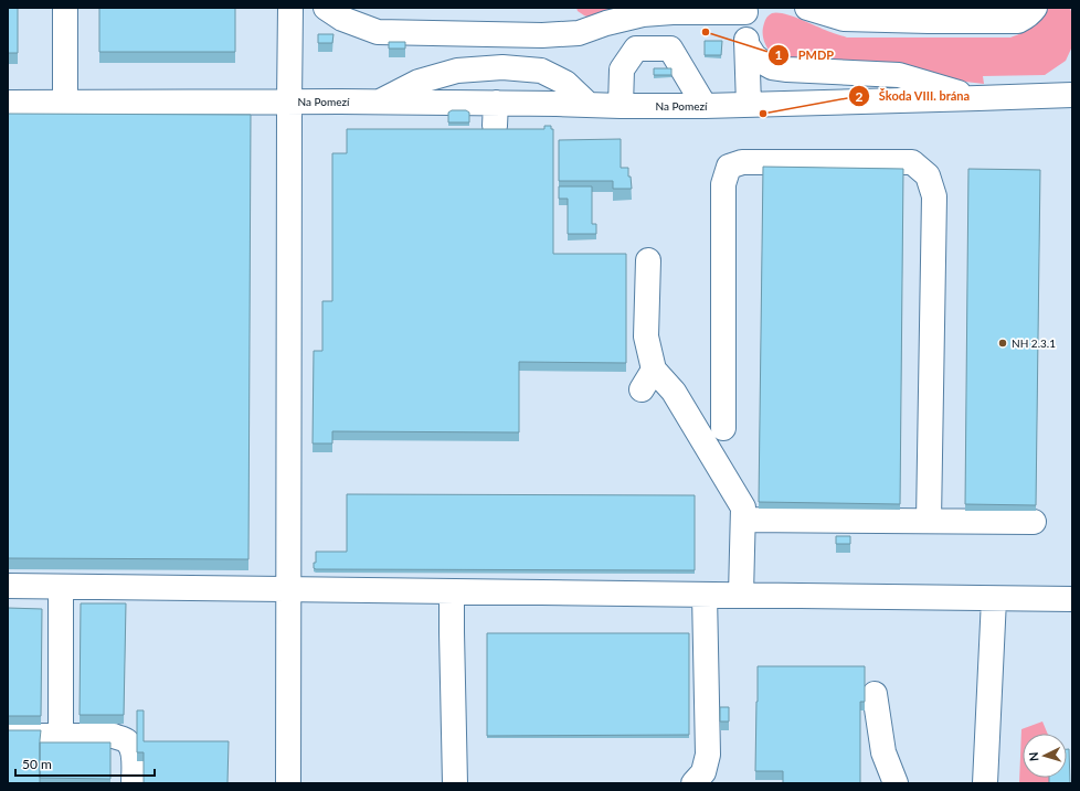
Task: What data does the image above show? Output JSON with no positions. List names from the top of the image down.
{
  "streets": {
    "street": ["Na Pomezí"]
  },
  "places": ["PMDP", "Škoda VIII. brána", "NH 2.3.1"],
  "scale_bar": "50 m",
  "north": "left"
}
